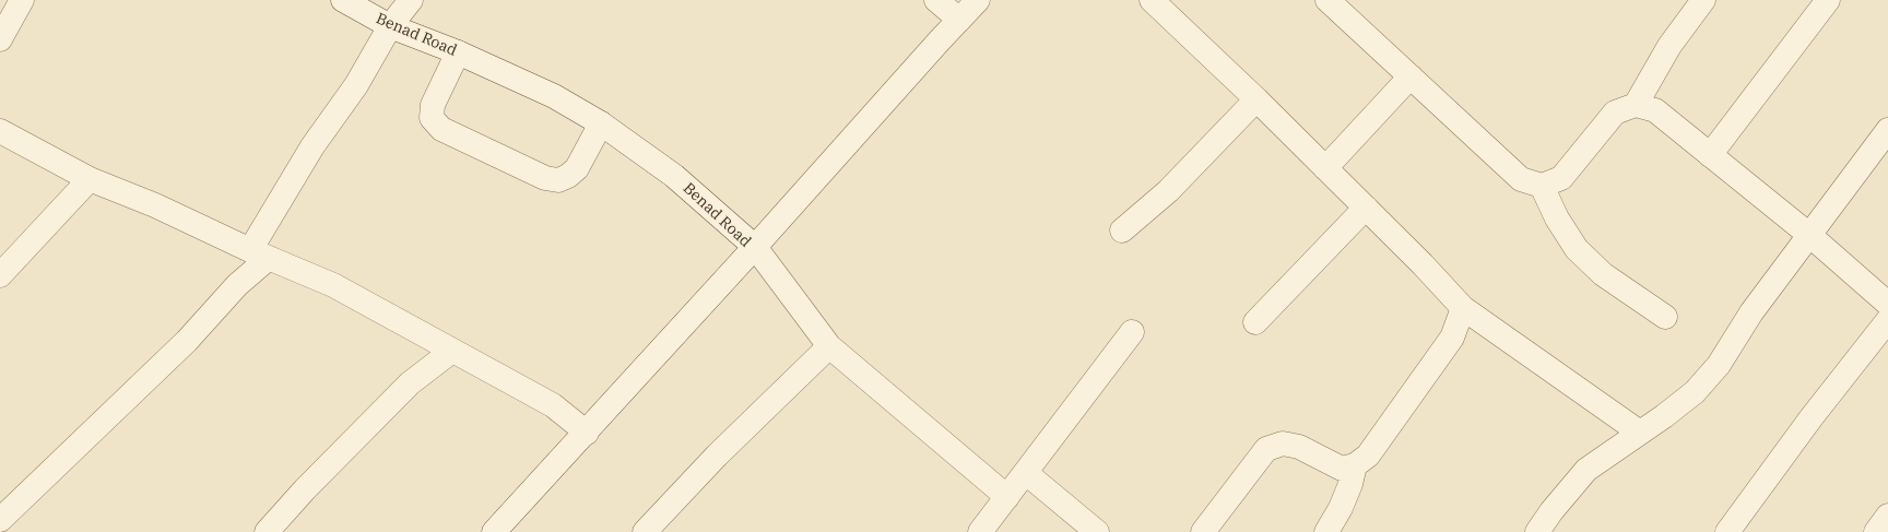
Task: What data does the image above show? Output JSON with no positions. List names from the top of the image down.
{
  "streets": {
    "street": ["Benad Road"]
  }
}
